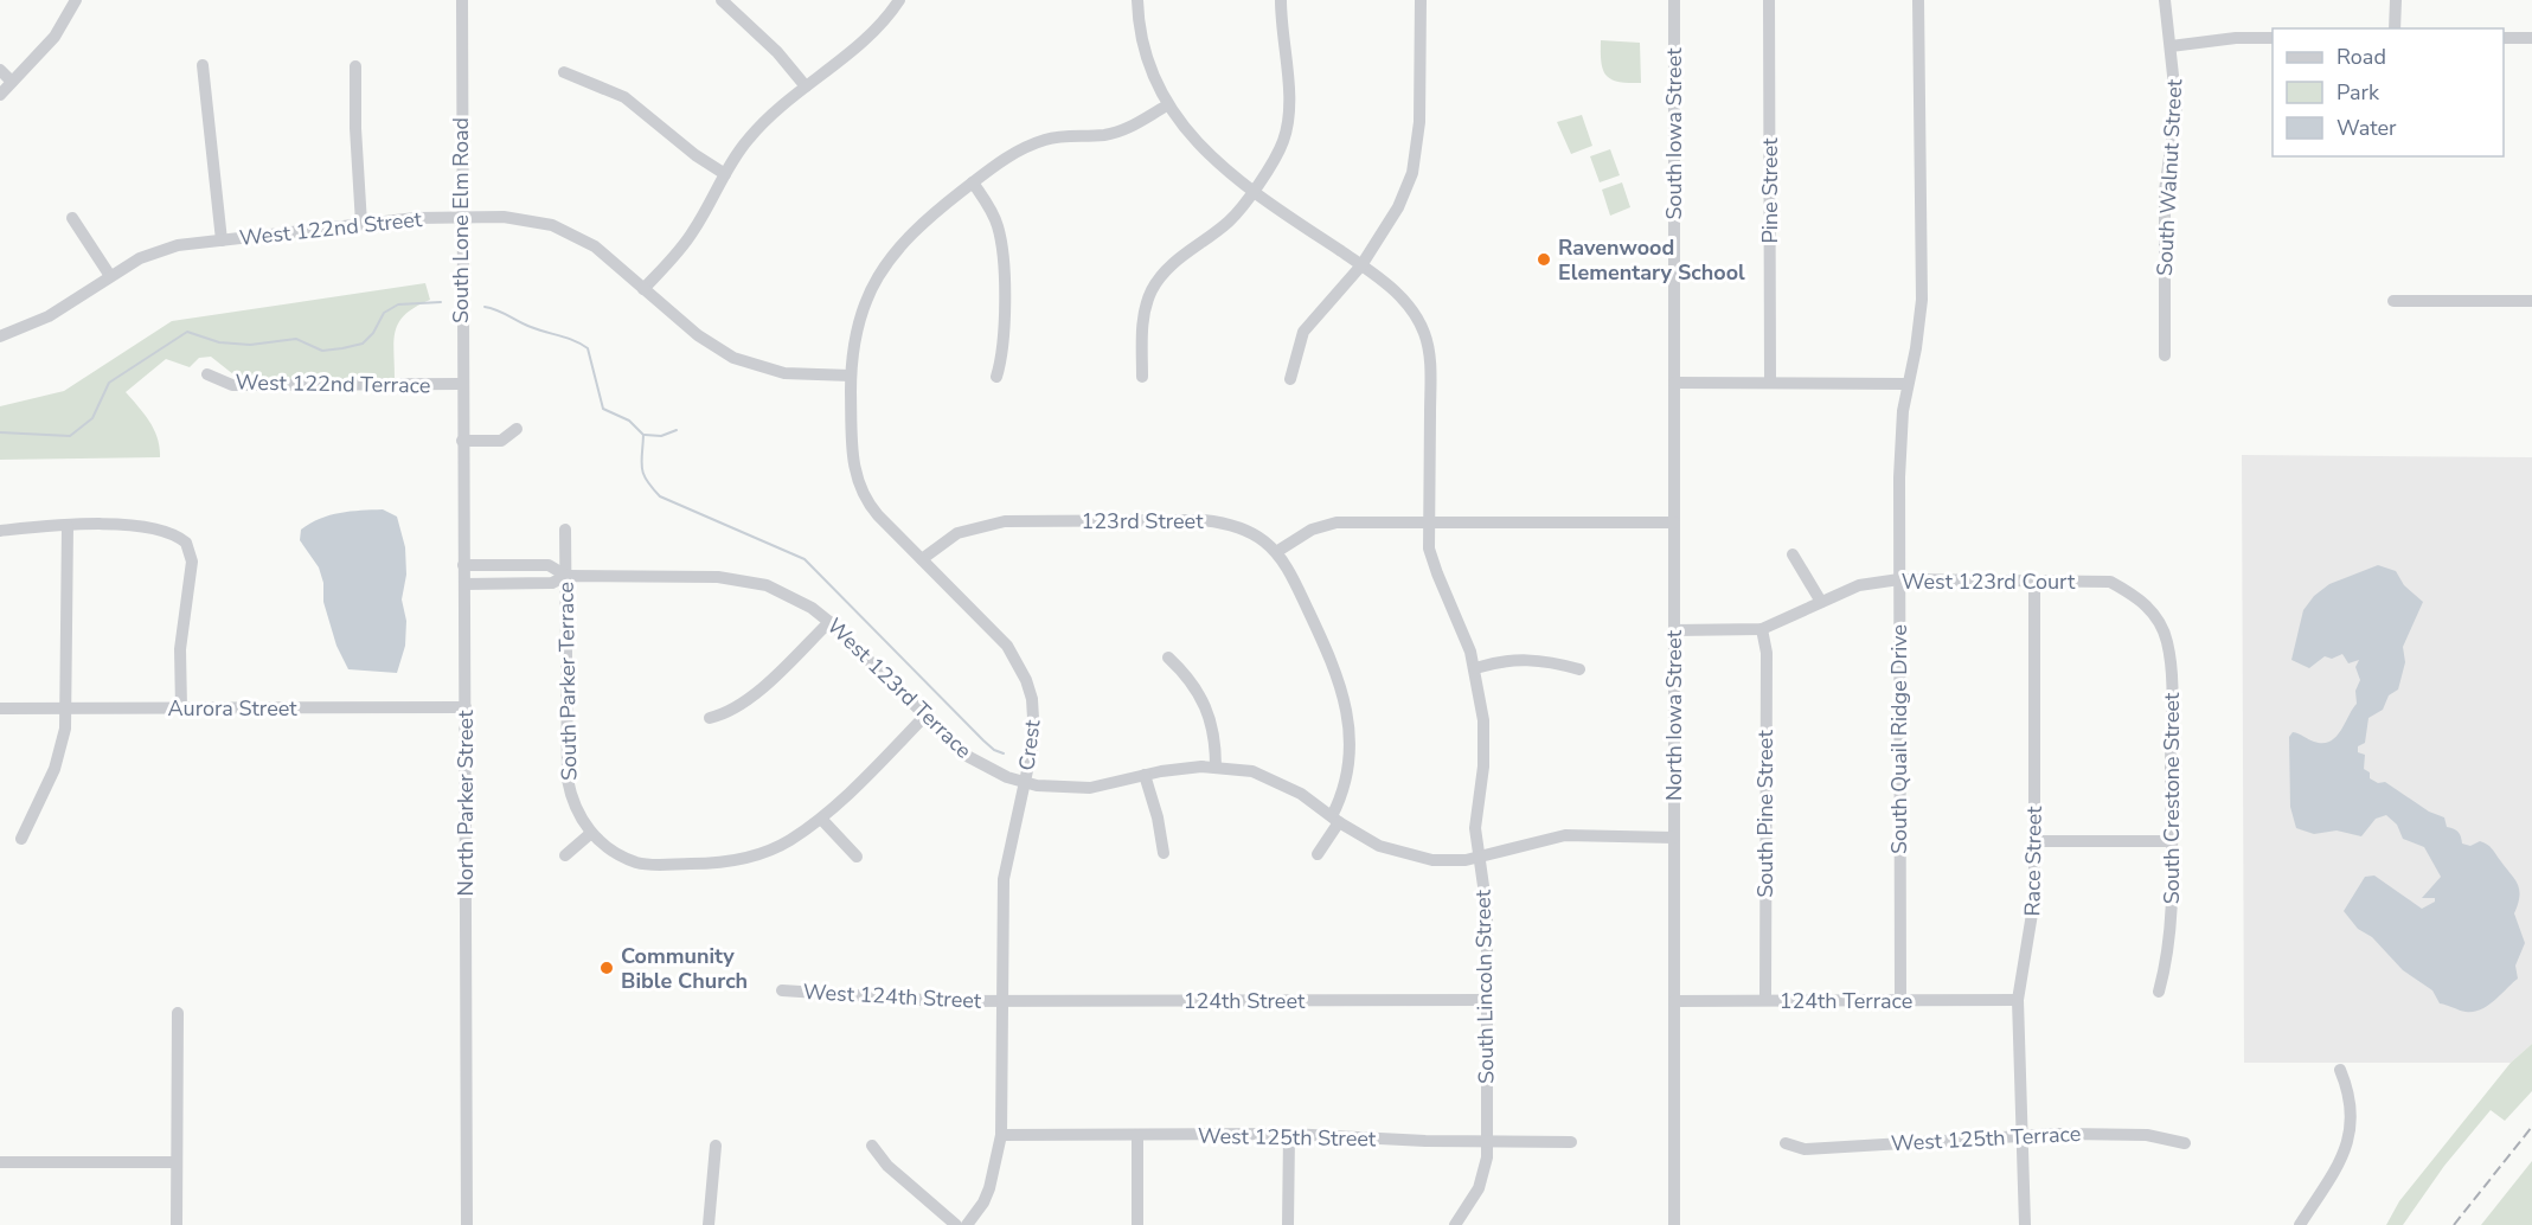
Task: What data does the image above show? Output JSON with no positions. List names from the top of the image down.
{
  "streets": {
    "street": [
      "South Iowa Street",
      "South Walnut Street",
      "Pine Street",
      "South Lone Elm Road",
      "West 122nd Street",
      "West 122nd Terrace",
      "123rd Street",
      "West 123rd Court",
      "South Parker Terrace",
      "West 123rd Terrace",
      "Aurora Street",
      "North Iowa Street",
      "South Quail Ridge Drive",
      "Crest",
      "South Crestone Street",
      "North Parker Street",
      "South Pine Street",
      "Race Street",
      "South Lincoln Street",
      "West 124th Street",
      "124th Street",
      "124th Terrace",
      "West 125th Street",
      "West 125th Terrace"
    ]
  },
  "crossings": [
    ["South Iowa Street", "North Iowa Street"],
    ["South Lone Elm Road", "West 122nd Street"],
    ["South Lone Elm Road", "West 122nd Terrace"],
    ["South Lone Elm Road", "North Parker Street"],
    ["West 122nd Street", "Crest"],
    ["123rd Street", "Crest"],
    ["West 123rd Court", "North Iowa Street"],
    ["West 123rd Court", "South Quail Ridge Drive"],
    ["West 123rd Court", "South Crestone Street"],
    ["West 123rd Court", "South Pine Street"],
    ["West 123rd Court", "Race Street"],
    ["South Parker Terrace", "West 123rd Terrace"],
    ["West 123rd Terrace", "North Iowa Street"],
    ["West 123rd Terrace", "Crest"],
    ["West 123rd Terrace", "North Parker Street"],
    ["West 123rd Terrace", "South Lincoln Street"],
    ["Aurora Street", "North Parker Street"],
    ["North Iowa Street", "124th Terrace"],
    ["South Quail Ridge Drive", "124th Terrace"],
    ["Crest", "South Lincoln Street"],
    ["Crest", "West 124th Street"],
    ["Crest", "124th Street"],
    ["Crest", "West 125th Street"],
    ["South Pine Street", "124th Terrace"],
    ["Race Street", "124th Terrace"],
    ["Race Street", "West 125th Terrace"],
    ["South Lincoln Street", "124th Street"],
    ["South Lincoln Street", "West 125th Street"],
    ["West 124th Street", "124th Street"]
  ],
  "places": ["Ravenwood Elementary School", "Community Bible Church"],
  "legend": ["Road", "Park", "Water"]
}
